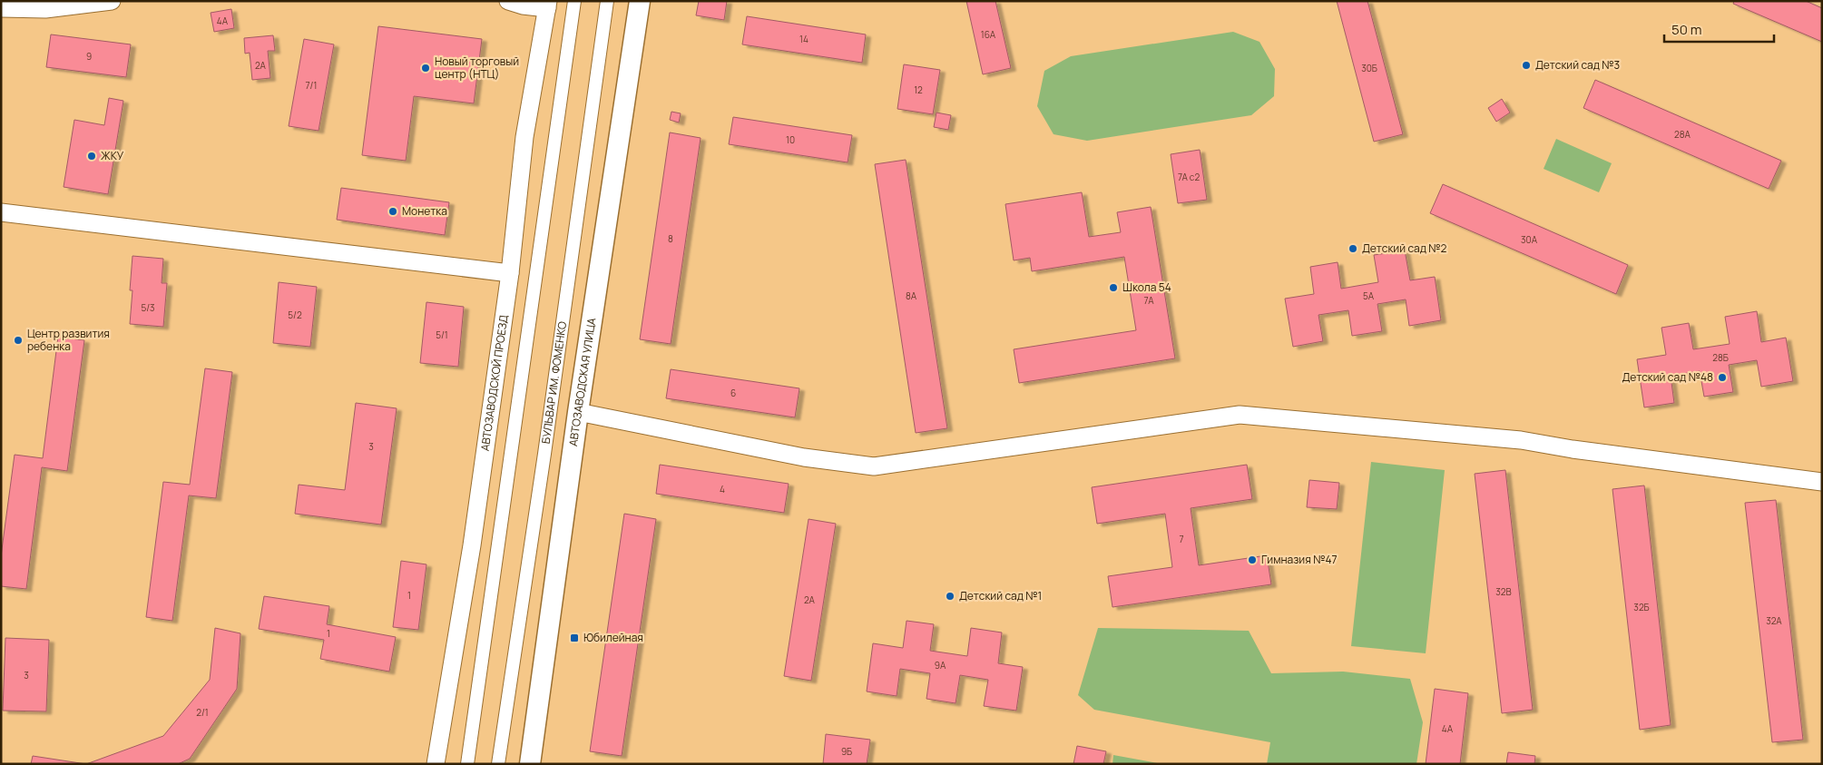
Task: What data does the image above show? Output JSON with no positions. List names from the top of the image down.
{
  "streets": {
    "street": ["АВТОЗАВОДСКАЯ УЛИЦА", "АВТОЗАВОДСКОЙ ПРОЕЗД", "БУЛЬВАР ИМ. ФОМЕНКО"]
  },
  "places": {
    "other": [
      "Детский сад №3",
      "Новый торговый центр (НТЦ)",
      "ЖКУ",
      "Монетка",
      "Детский сад №2",
      "Школа 54",
      "Центр развития ребенка",
      "Детский сад №48",
      "Гимназия №47",
      "Детский сад №1"
    ],
    "transit": ["Юбилейная"]
  },
  "house_numbers": [
    "4А",
    "16А",
    "14",
    "9",
    "2А",
    "30Б",
    "7/1",
    "12",
    "28А",
    "10",
    "7А с2",
    "8",
    "30А",
    "8А",
    "5А",
    "7А",
    "5/3",
    "5/2",
    "5/1",
    "28Б",
    "6",
    "3",
    "4",
    "7",
    "32В",
    "1",
    "2А",
    "32Б",
    "32А",
    "1",
    "9А",
    "3",
    "2/1",
    "4А",
    "9Б"
  ],
  "scale_bar": "50 m"
}
